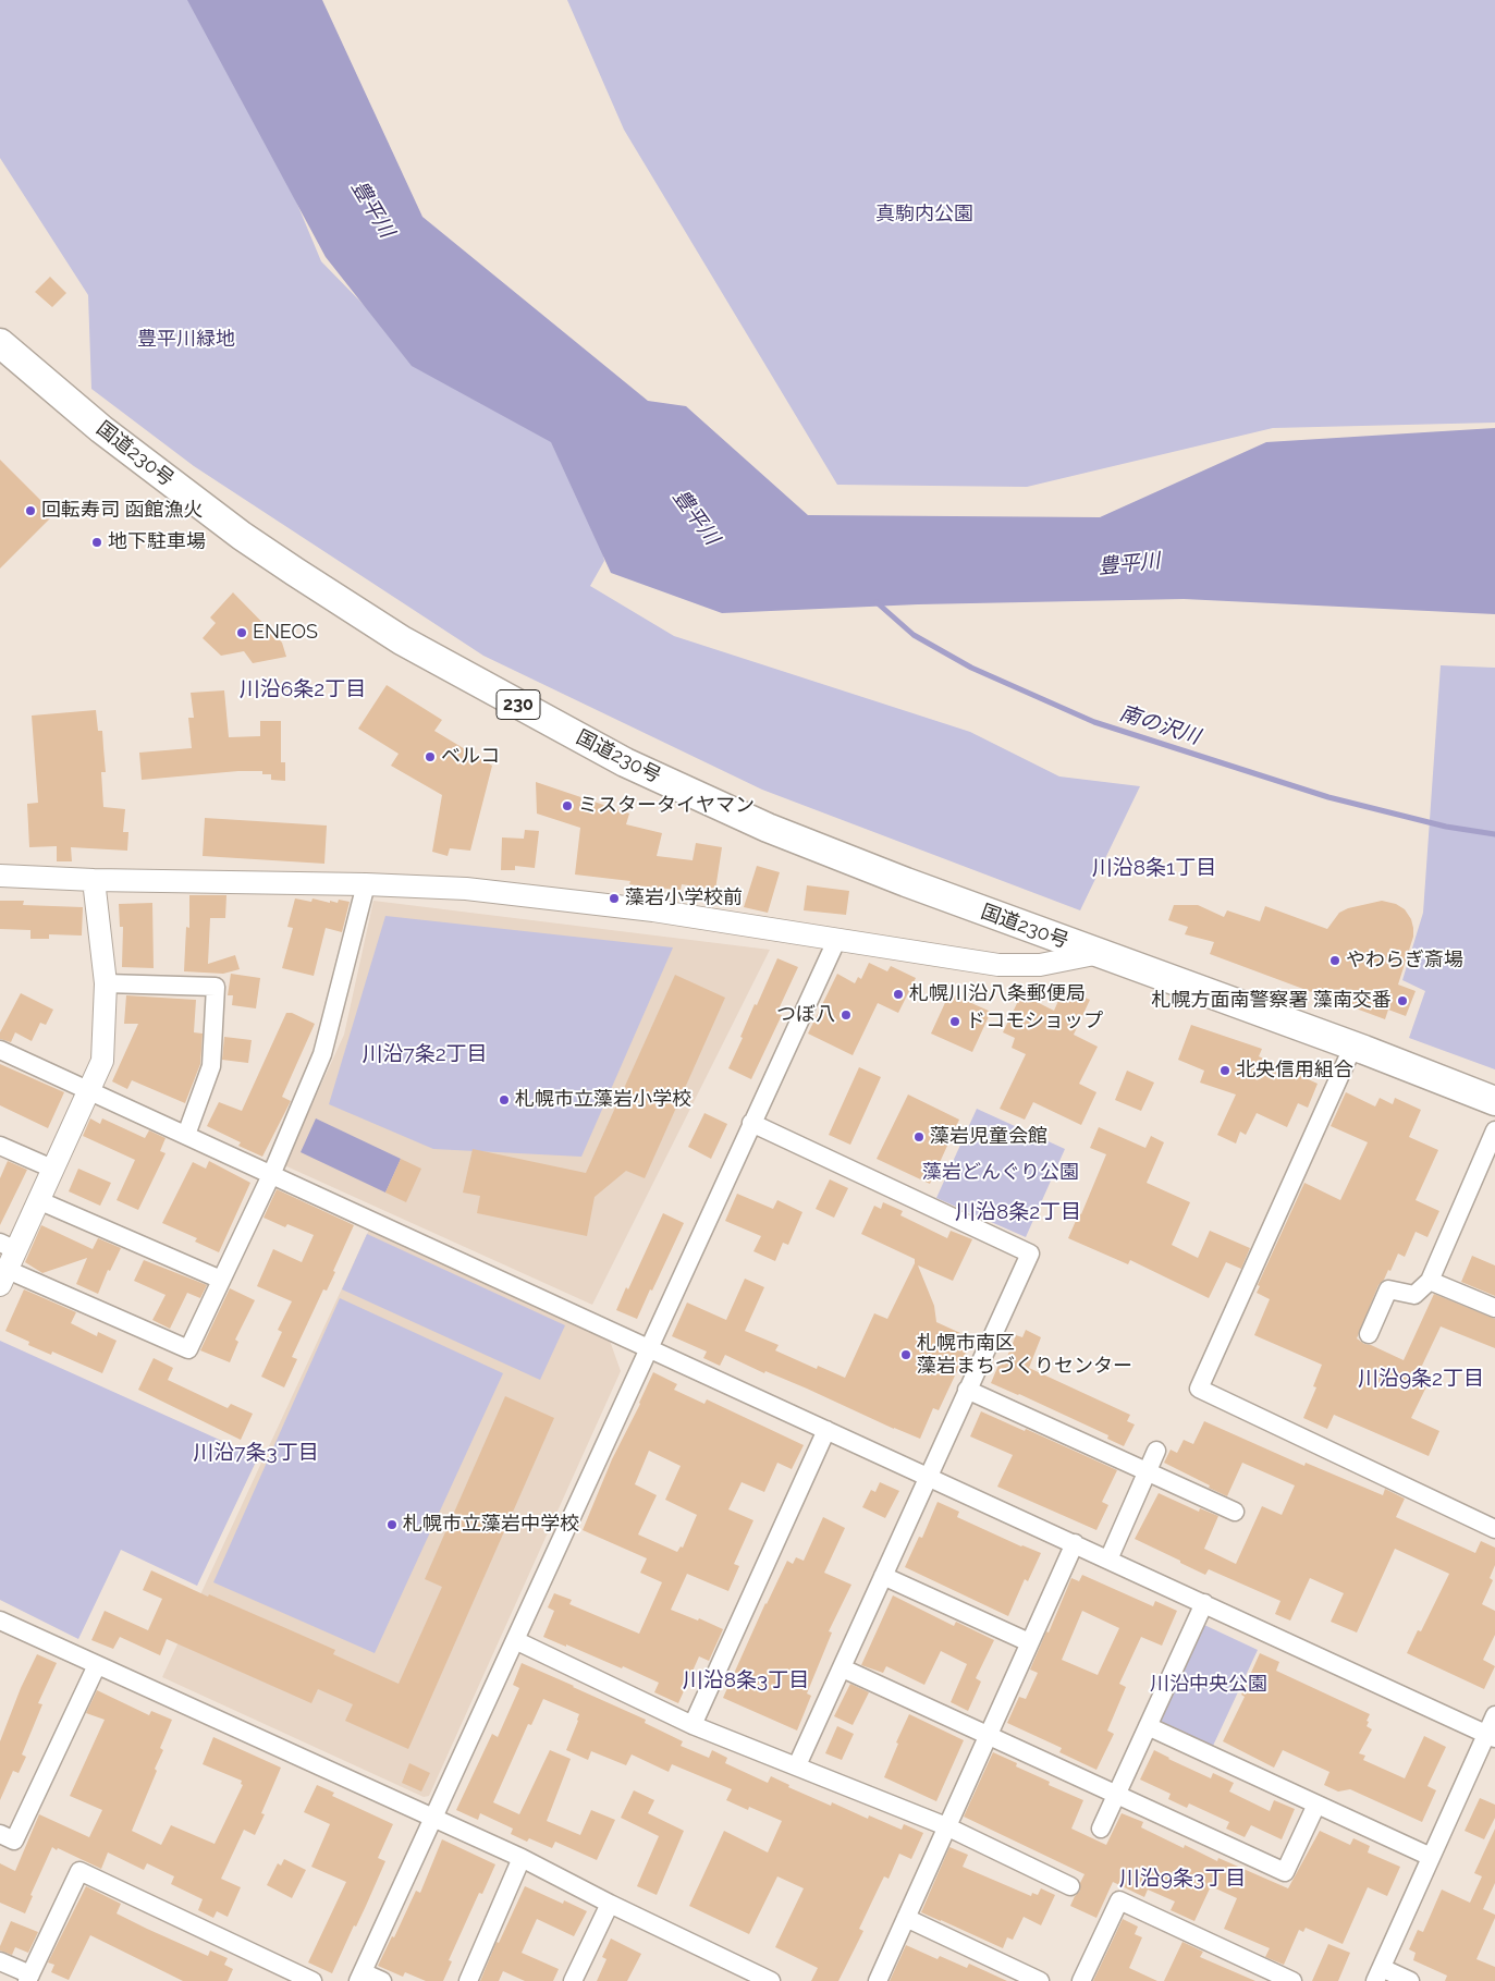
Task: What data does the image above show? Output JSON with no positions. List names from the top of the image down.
{
  "streets": {
    "highway": ["国道230号", "230"]
  },
  "districts": [
    "川沿6条2丁目",
    "川沿8条1丁目",
    "川沿7条2丁目",
    "川沿8条2丁目",
    "川沿9条2丁目",
    "川沿7条3丁目",
    "川沿8条3丁目",
    "川沿9条3丁目"
  ],
  "water": ["豊平川", "南の沢川"],
  "parks": [
    "真駒内公園",
    "豊平川緑地",
    "藻岩どんぐり公園",
    "川沿中央公園"
  ],
  "places": [
    "回転寿司 函館漁火",
    "地下駐車場",
    "ENEOS",
    "ベルコ",
    "ミスタータイヤマン",
    "藻岩小学校前",
    "やわらぎ斎場",
    "札幌川沿八条郵便局",
    "札幌方面南警察署 藻南交番",
    "つぼ八",
    "ドコモショップ",
    "北央信用組合",
    "札幌市立藻岩小学校",
    "藻岩児童会館",
    "札幌市南区 藻岩まちづくりセンター",
    "札幌市立藻岩中学校"
  ]
}
